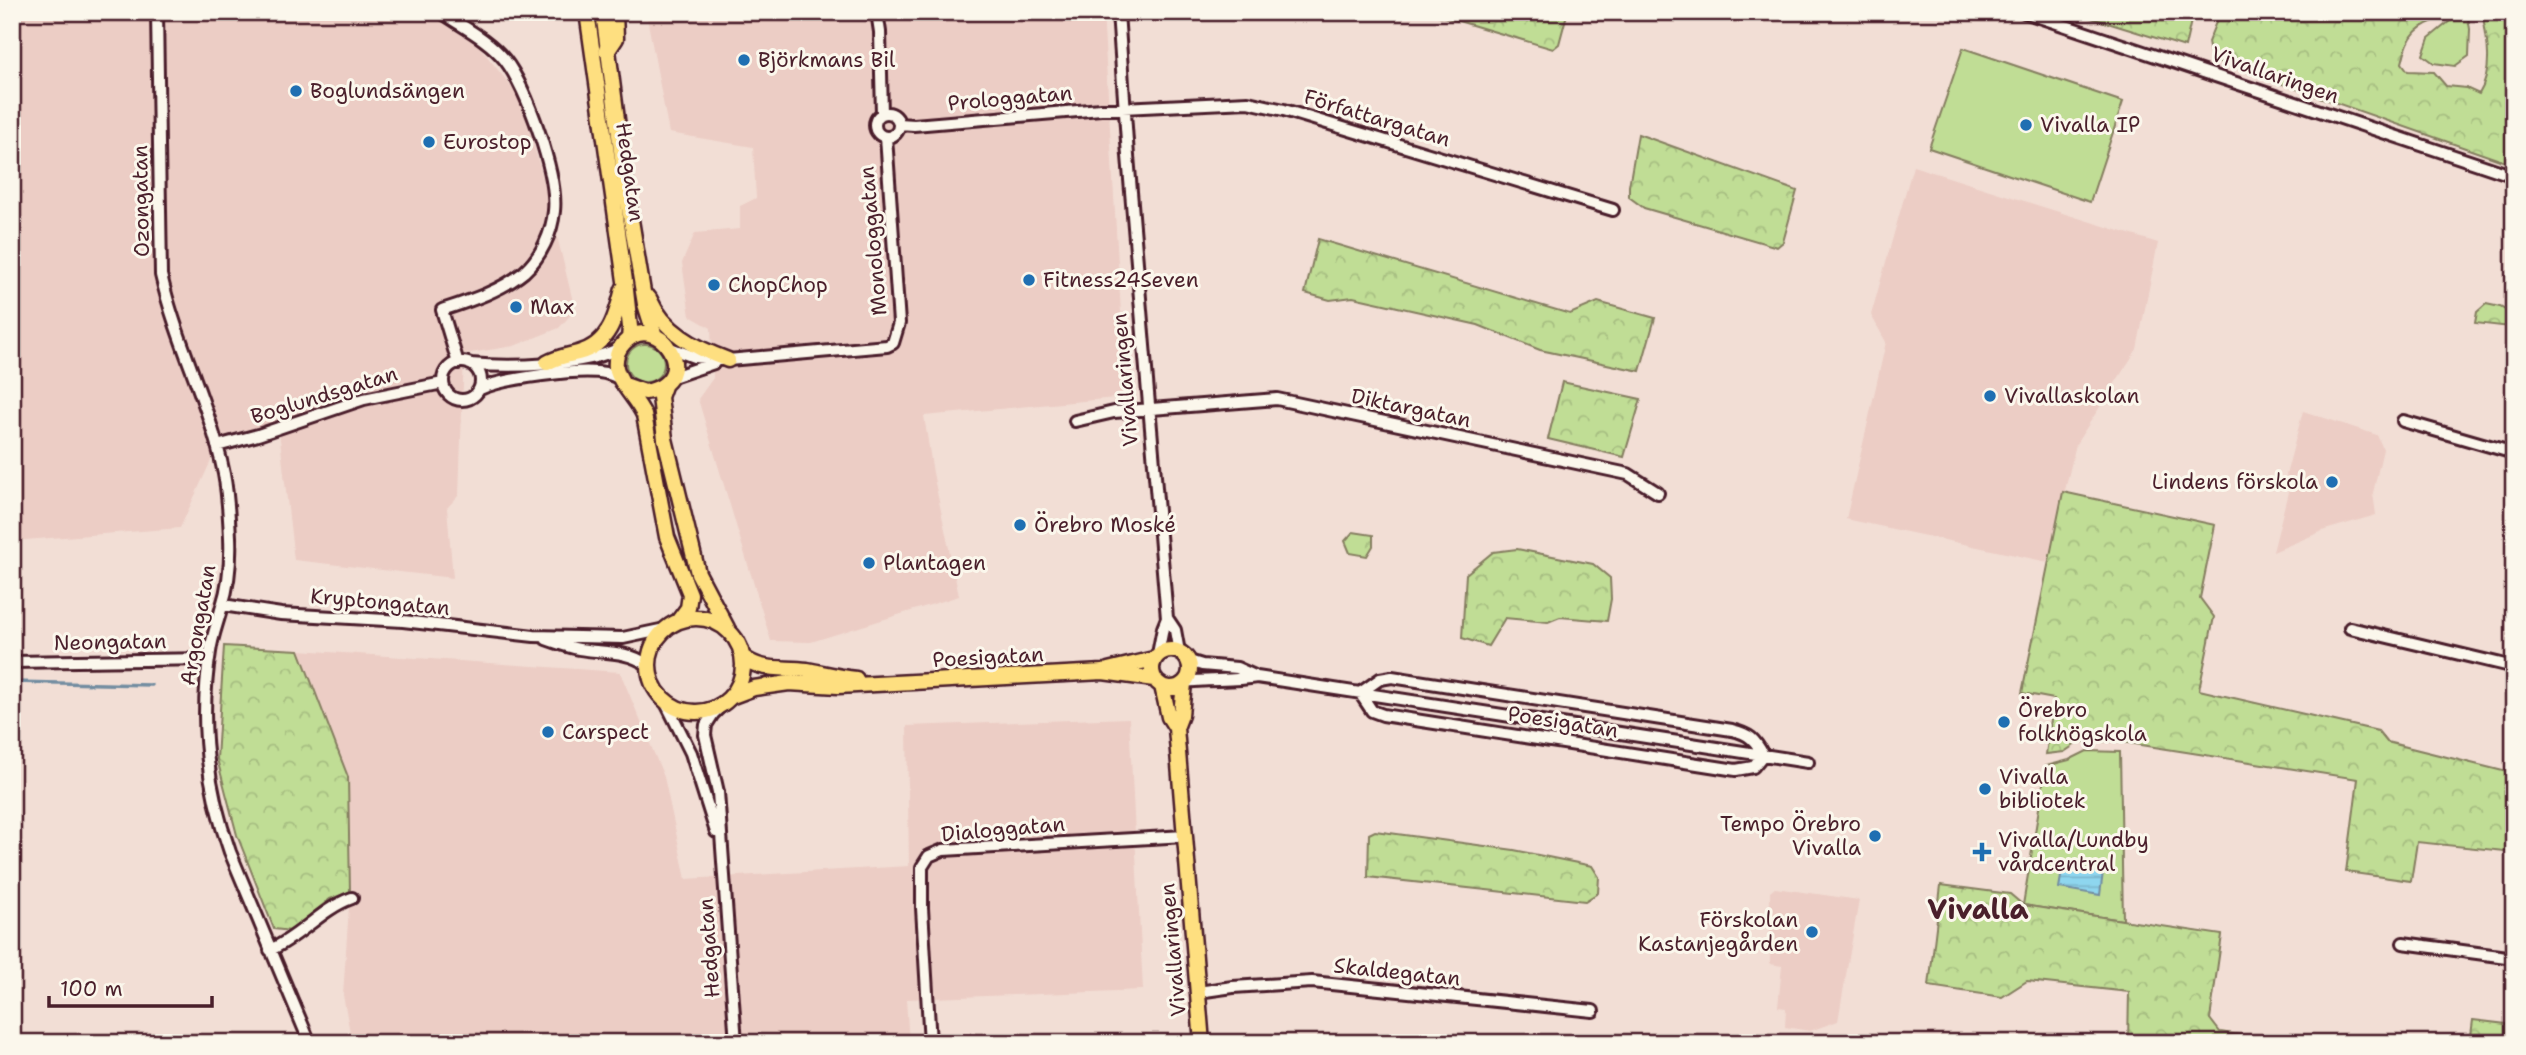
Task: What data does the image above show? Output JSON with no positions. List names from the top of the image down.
{
  "streets": {
    "main road": ["Vivallaringen", "Hedgatan", "Poesigatan"],
    "street": [
      "Prologgatan",
      "Författargatan",
      "Ozongatan",
      "Monologgatan",
      "Boglundsgatan",
      "Diktargatan",
      "Kryptongatan",
      "Argongatan",
      "Neongatan",
      "Dialoggatan",
      "Skaldegatan"
    ]
  },
  "crossings": [
    ["Vivallaringen", "Prologgatan"],
    ["Vivallaringen", "Författargatan"],
    ["Vivallaringen", "Diktargatan"],
    ["Vivallaringen", "Poesigatan"],
    ["Vivallaringen", "Dialoggatan"],
    ["Vivallaringen", "Skaldegatan"],
    ["Prologgatan", "Författargatan"],
    ["Prologgatan", "Monologgatan"],
    ["Hedgatan", "Monologgatan"],
    ["Hedgatan", "Kryptongatan"],
    ["Hedgatan", "Poesigatan"],
    ["Ozongatan", "Argongatan"],
    ["Boglundsgatan", "Argongatan"],
    ["Kryptongatan", "Argongatan"],
    ["Kryptongatan", "Poesigatan"],
    ["Argongatan", "Neongatan"]
  ],
  "districts": ["Vivalla"],
  "places": {
    "other": [
      "Björkmans Bil",
      "Boglundsängen",
      "Vivalla IP",
      "Eurostop",
      "Fitness24Seven",
      "ChopChop",
      "Max",
      "Vivallaskolan",
      "Lindens förskola",
      "Örebro Moské",
      "Plantagen",
      "Örebro folkhögskola",
      "Carspect",
      "Vivalla bibliotek",
      "Tempo Örebro Vivalla",
      "Förskolan Kastanjegården"
    ],
    "health": ["Vivalla/Lundby vårdcentral"]
  },
  "scale_bar": "100 m"
}
